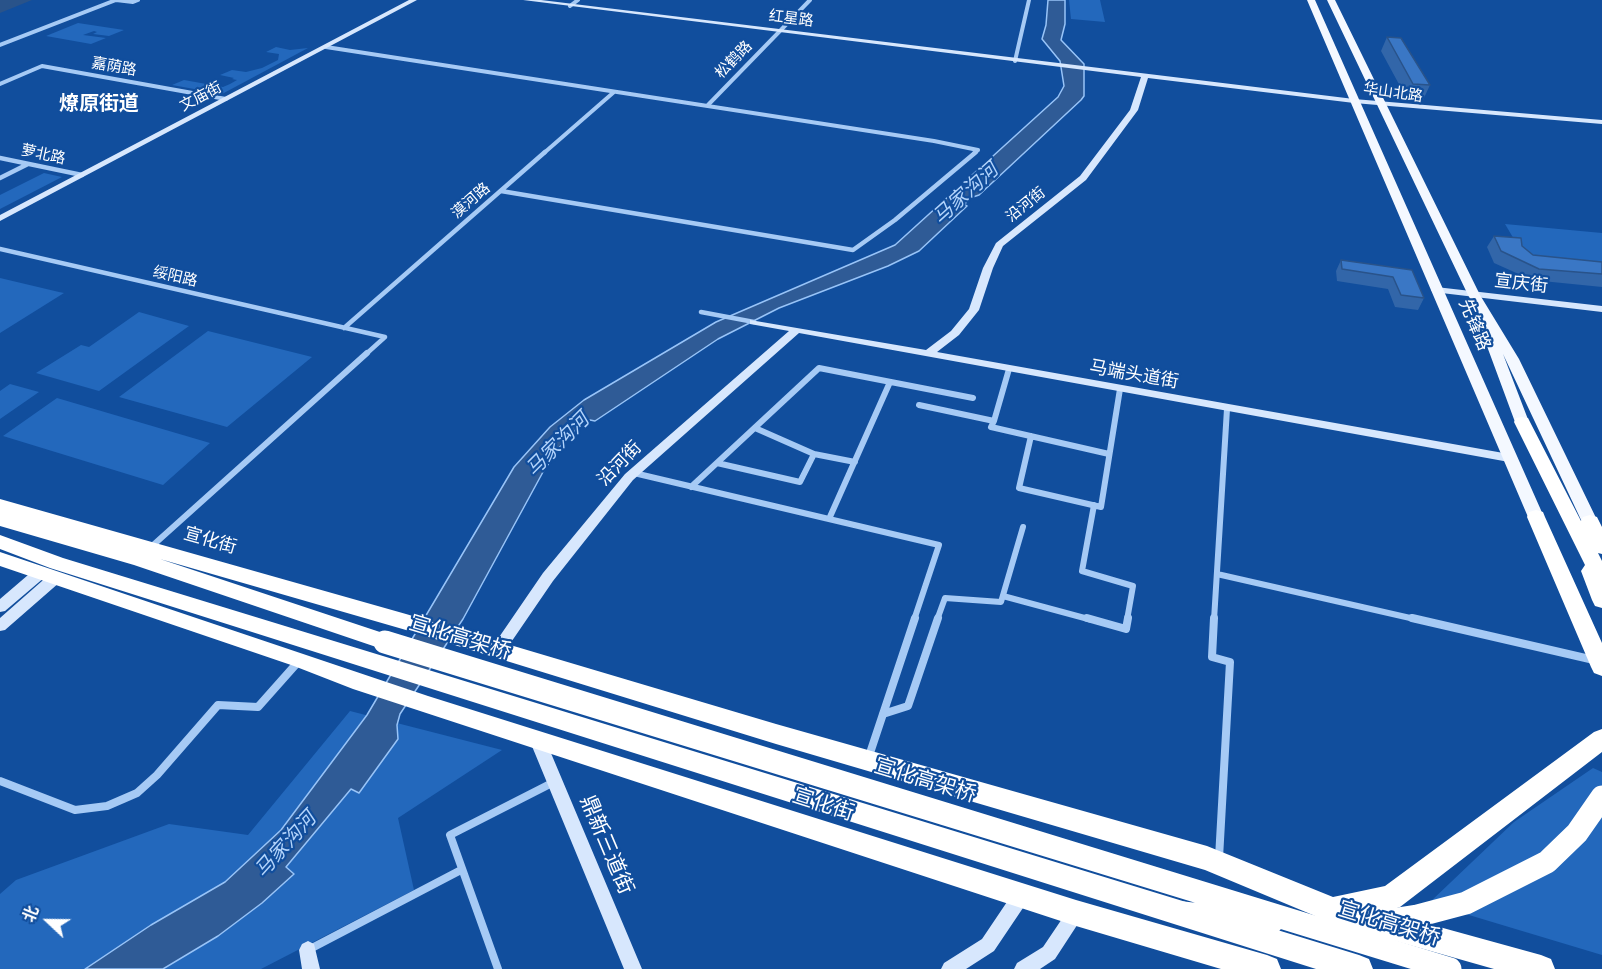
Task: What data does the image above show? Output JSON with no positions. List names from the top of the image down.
{
  "streets": {
    "highway": ["先锋路", "宣化街", "宣化高架桥"],
    "main road": [
      "红星路",
      "华山北路",
      "文庙街",
      "沿河街",
      "宣庆街",
      "马端头道街",
      "鼎新三道街"
    ],
    "street": [
      "松鹤路",
      "嘉荫路",
      "萝北路",
      "漠河路",
      "绥阳路"
    ]
  },
  "crossings": [
    ["红星路", "松鹤路"],
    ["红星路", "华山北路"],
    ["红星路", "沿河街"],
    ["嘉荫路", "文庙街"],
    ["华山北路", "沿河街"],
    ["华山北路", "先锋路"],
    ["文庙街", "萝北路"],
    ["漠河路", "绥阳路"],
    ["沿河街", "马端头道街"],
    ["沿河街", "宣化街"],
    ["绥阳路", "宣化街"],
    ["宣庆街", "先锋路"],
    ["先锋路", "马端头道街"],
    ["宣化街", "鼎新三道街"]
  ],
  "districts": ["燎原街道"],
  "water": ["马家沟河"],
  "north": "left"
}
